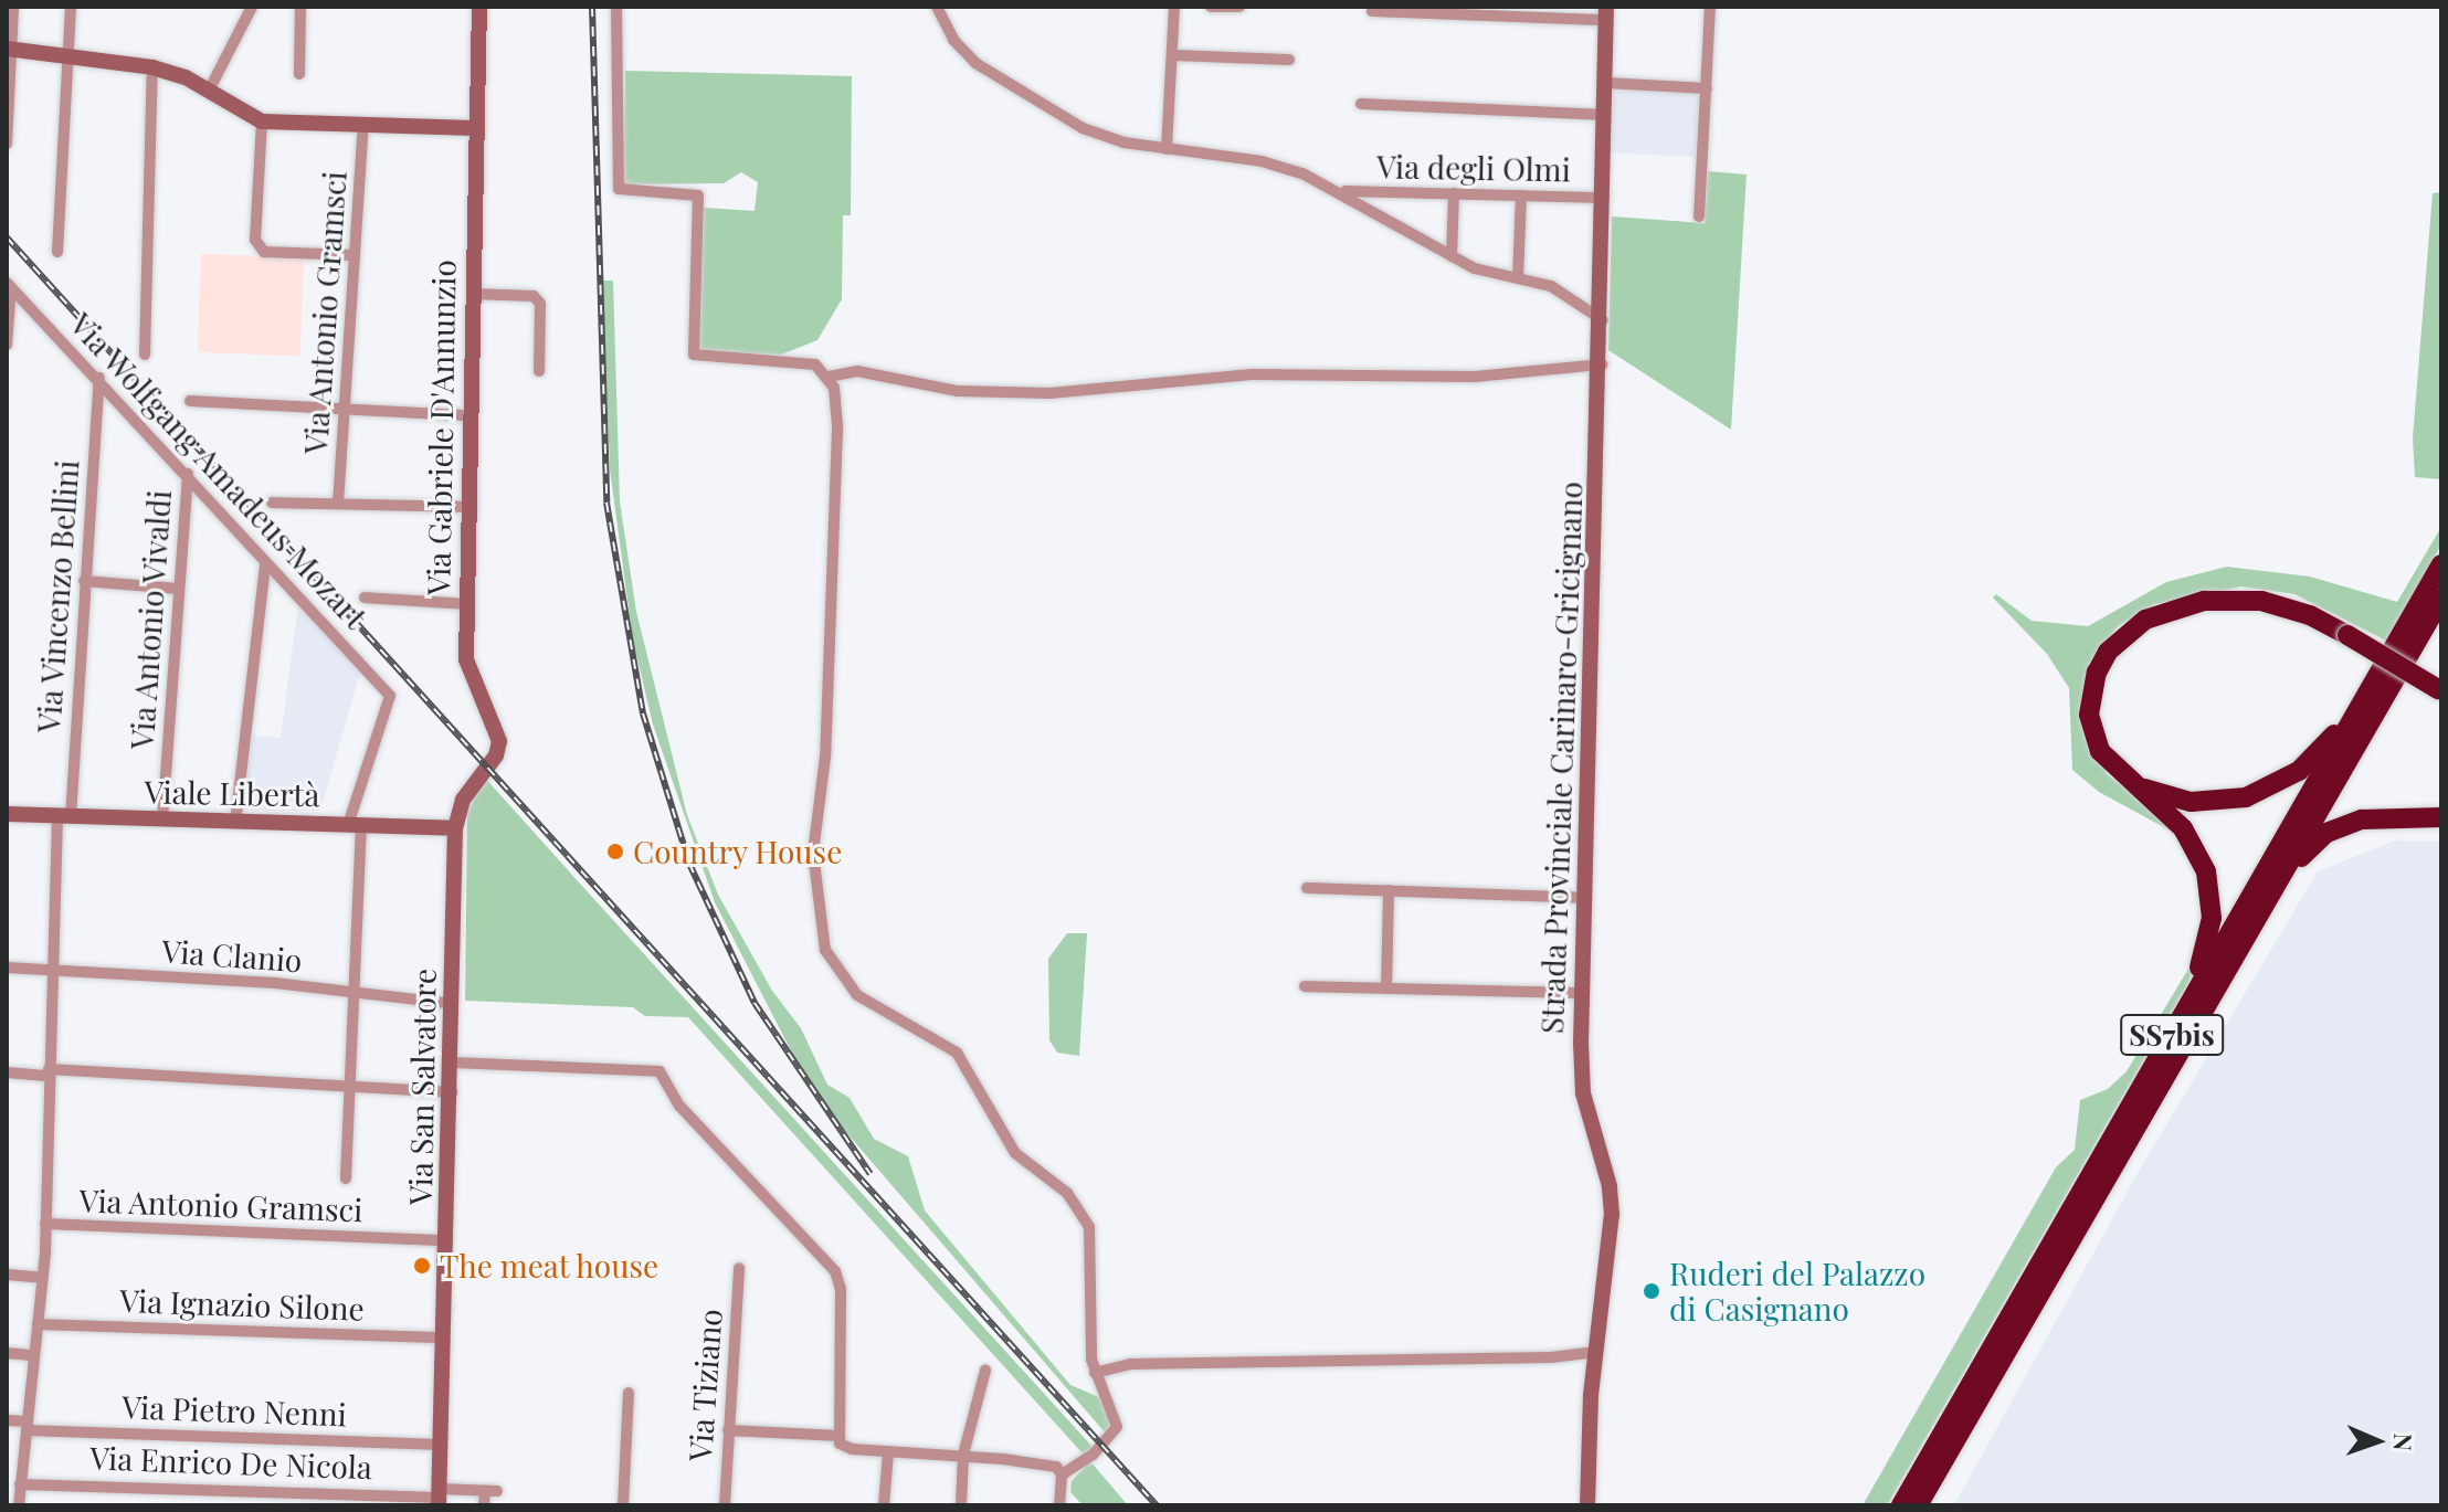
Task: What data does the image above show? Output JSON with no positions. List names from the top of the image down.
{
  "streets": {
    "highway": ["SS7bis"],
    "street": [
      "Via degli Olmi",
      "Via Antonio Gramsci",
      "Via Gabriele D'Annunzio",
      "Via Wolfgang Amadeus Mozart",
      "Via Vincenzo Bellini",
      "Via Antonio Vivaldi",
      "Strada Provinciale Carinaro-Gricignano",
      "Viale Libertà",
      "Via Clanio",
      "Via San Salvatore",
      "Via Ignazio Silone",
      "Via Tiziano",
      "Via Pietro Nenni",
      "Via Enrico De Nicola"
    ]
  },
  "crossings": [
    ["Via degli Olmi", "Strada Provinciale Carinaro-Gricignano"],
    ["Via Antonio Gramsci", "Via Vincenzo Bellini"],
    ["Via Antonio Gramsci", "Via San Salvatore"],
    ["Via Gabriele D'Annunzio", "Viale Libertà"],
    ["Via Gabriele D'Annunzio", "Via San Salvatore"],
    ["Via Wolfgang Amadeus Mozart", "Via Vincenzo Bellini"],
    ["Via Wolfgang Amadeus Mozart", "Via Antonio Vivaldi"],
    ["Via Wolfgang Amadeus Mozart", "Viale Libertà"],
    ["Via Vincenzo Bellini", "Viale Libertà"],
    ["Via Vincenzo Bellini", "Via Clanio"],
    ["Via Vincenzo Bellini", "Via Ignazio Silone"],
    ["Via Vincenzo Bellini", "Via Pietro Nenni"],
    ["Via Vincenzo Bellini", "Via Enrico De Nicola"],
    ["Via Antonio Vivaldi", "Viale Libertà"],
    ["Viale Libertà", "Via San Salvatore"],
    ["Via Clanio", "Via San Salvatore"],
    ["Via San Salvatore", "Via Ignazio Silone"],
    ["Via San Salvatore", "Via Pietro Nenni"],
    ["Via San Salvatore", "Via Enrico De Nicola"]
  ],
  "places": ["Country House", "The meat house", "Ruderi del Palazzo di Casignano"],
  "north": "right"
}
